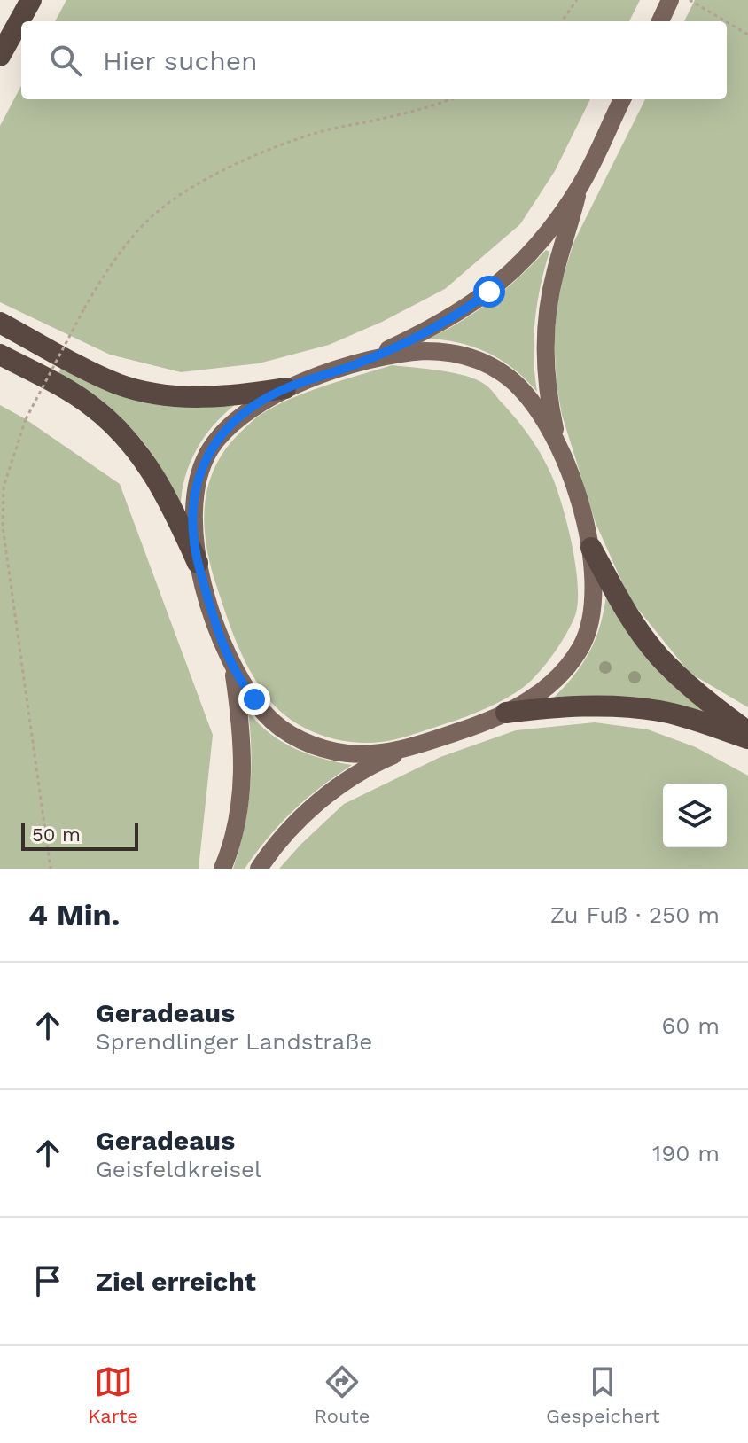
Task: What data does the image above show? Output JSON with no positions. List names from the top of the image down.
{
  "scale_bar": "50 m",
  "page": {
    "search": "Hier suchen",
    "scale": "50 m",
    "heading": ["4 Min.", "Zu Fuß · 250 m"],
    "list": [
      ["Geradeaus", "Sprendlinger Landstraße", "60 m"],
      ["Geradeaus", "Geisfeldkreisel", "190 m"],
      "Ziel erreicht"
    ],
    "nav": ["Karte", "Route", "Gespeichert"]
  }
}
